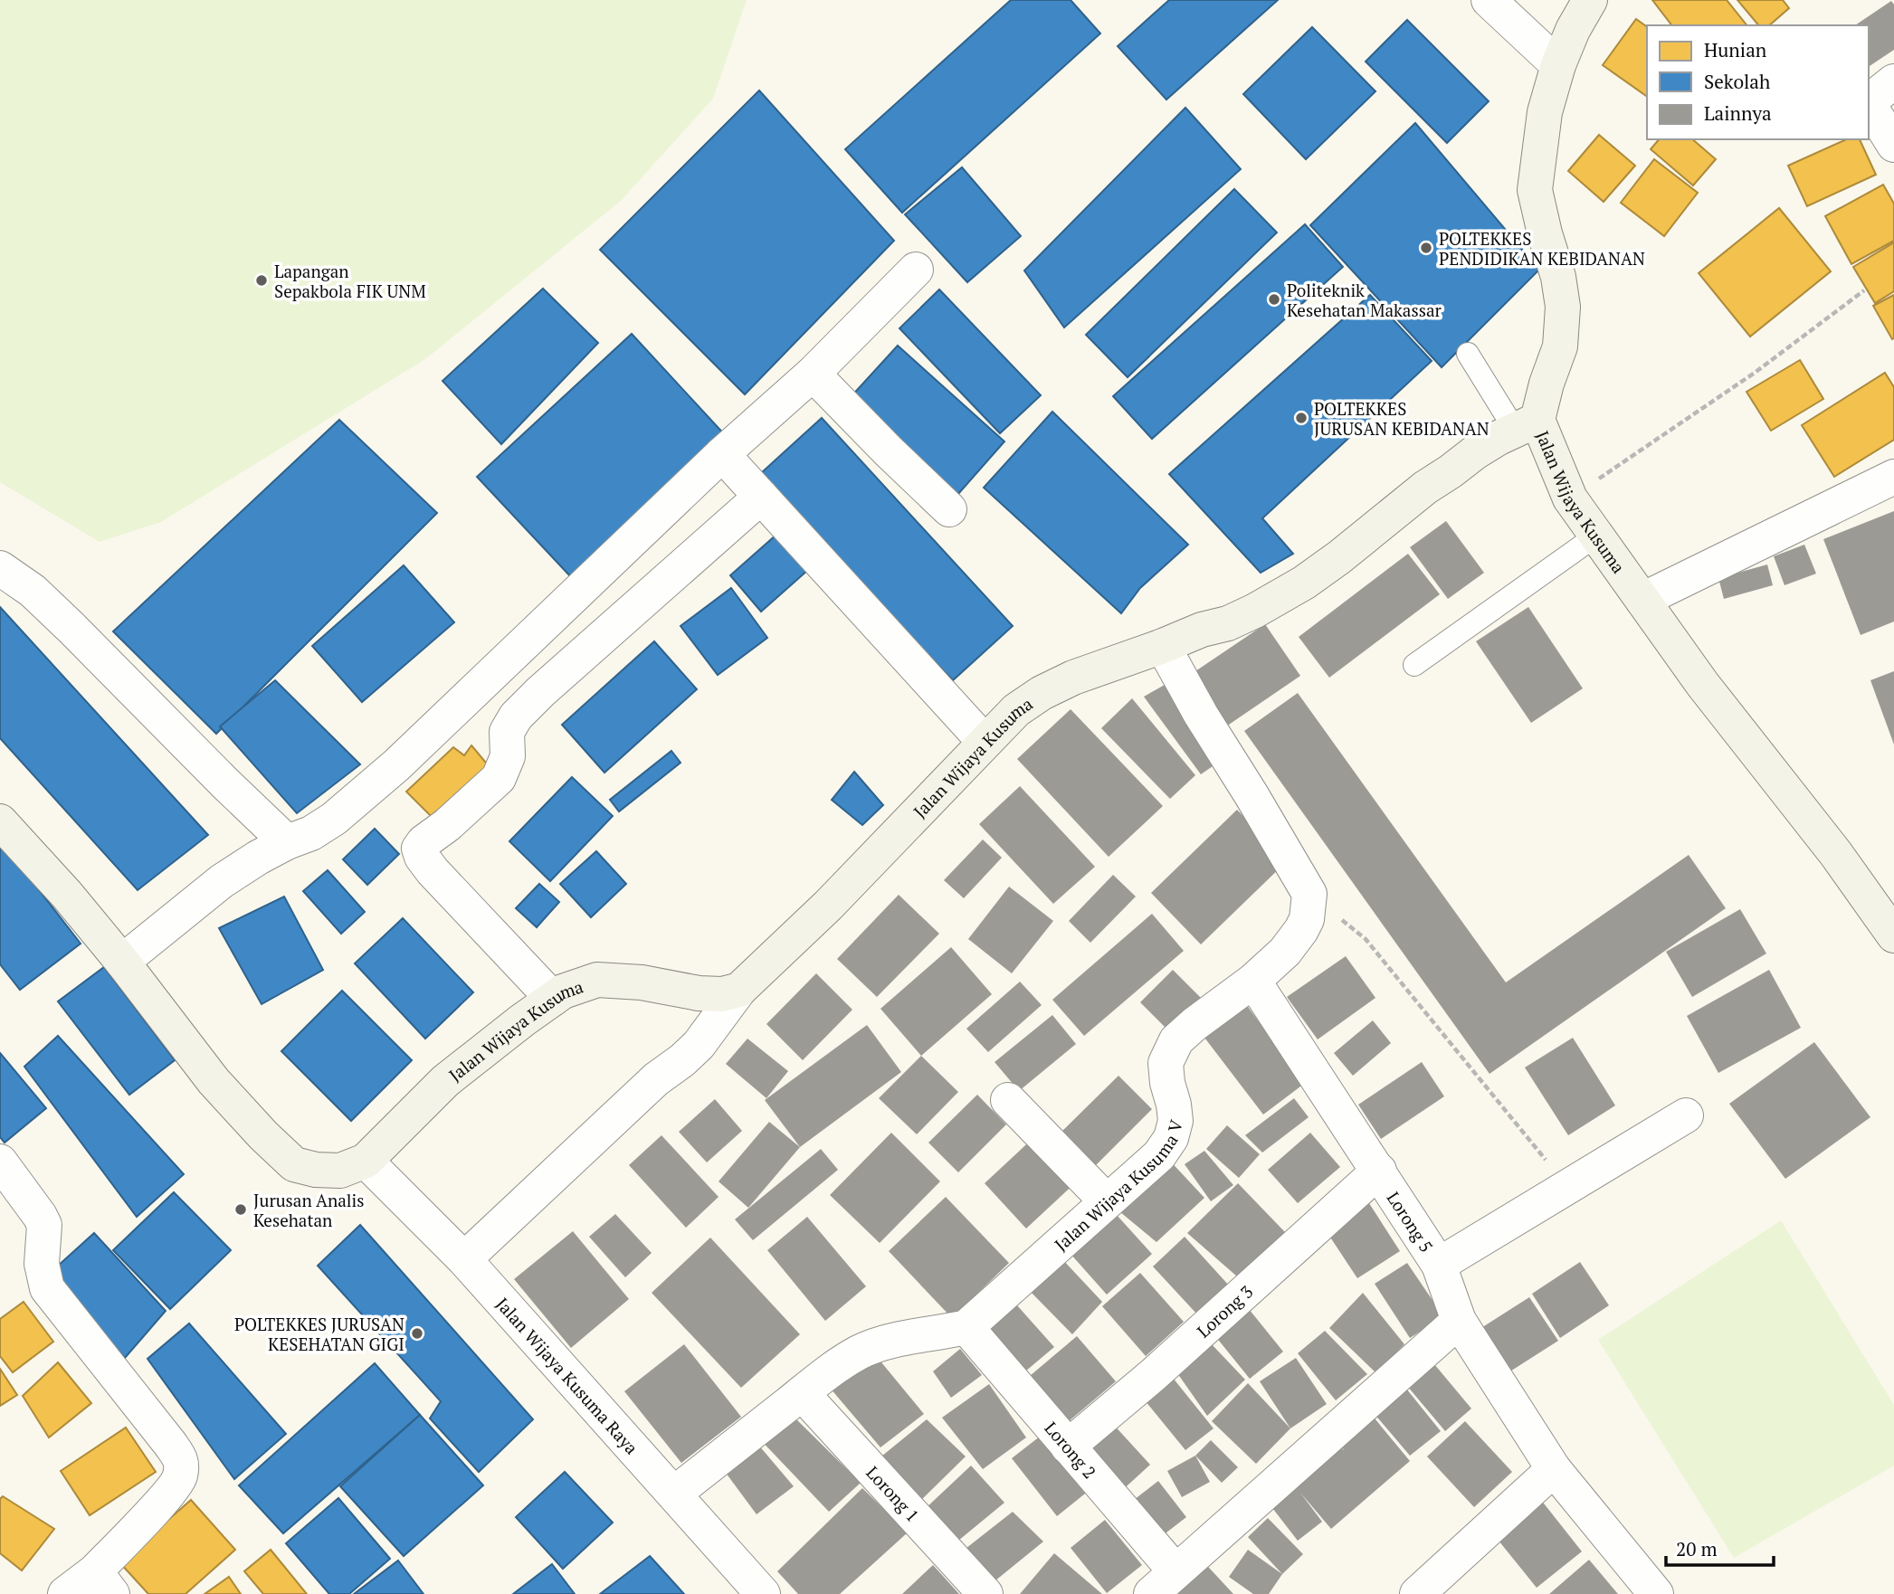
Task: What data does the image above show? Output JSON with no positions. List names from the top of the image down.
{
  "streets": {
    "street": [
      "Jalan Wijaya Kusuma",
      "Jalan Wijaya Kusuma V",
      "Lorong 5",
      "Lorong 3",
      "Jalan Wijaya Kusuma Raya",
      "Lorong 2",
      "Lorong 1"
    ]
  },
  "crossings": [
    ["Jalan Wijaya Kusuma", "Jalan Wijaya Kusuma Raya"],
    ["Jalan Wijaya Kusuma V", "Lorong 5"],
    ["Jalan Wijaya Kusuma V", "Jalan Wijaya Kusuma Raya"],
    ["Jalan Wijaya Kusuma V", "Lorong 2"],
    ["Jalan Wijaya Kusuma V", "Lorong 1"],
    ["Lorong 5", "Lorong 3"],
    ["Lorong 3", "Lorong 2"]
  ],
  "places": [
    "POLTEKKES PENDIDIKAN KEBIDANAN",
    "Lapangan Sepakbola FIK UNM",
    "Politeknik Kesehatan Makassar",
    "POLTEKKES JURUSAN KEBIDANAN",
    "Jurusan Analis Kesehatan",
    "POLTEKKES JURUSAN KESEHATAN GIGI"
  ],
  "legend": ["Hunian", "Sekolah", "Lainnya"],
  "scale_bar": "20 m"
}
